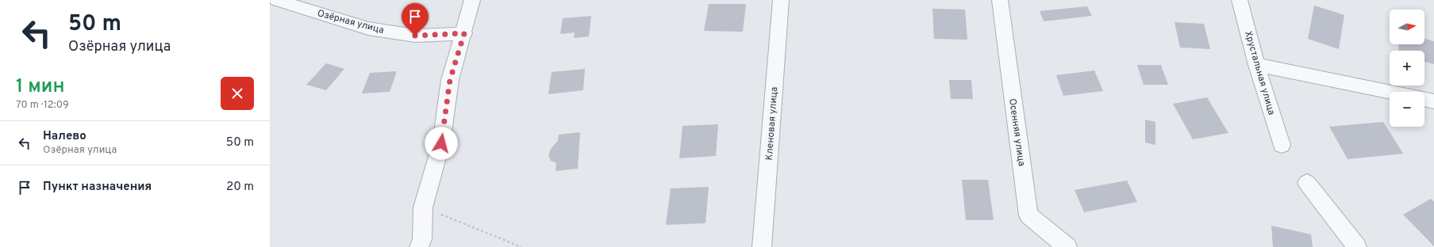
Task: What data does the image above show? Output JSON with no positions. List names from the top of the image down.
{
  "streets": {
    "street": [
      "Озёрная улица",
      "Хрустальная улица",
      "Кленовая улица",
      "Осенняя улица"
    ]
  },
  "north": "right",
  "page": {
    "turn": ["50 m", "Озёрная улица"],
    "map_buttons": ["+", "−"],
    "heading": ["1 мин", "70 m · 12:09"],
    "list": [
      {
        "name": "Налево",
        "note": "Озёрная улица",
        "value": "50 m"
      },
      {
        "name": "Пункт назначения",
        "value": "20 m"
      }
    ]
  }
}
